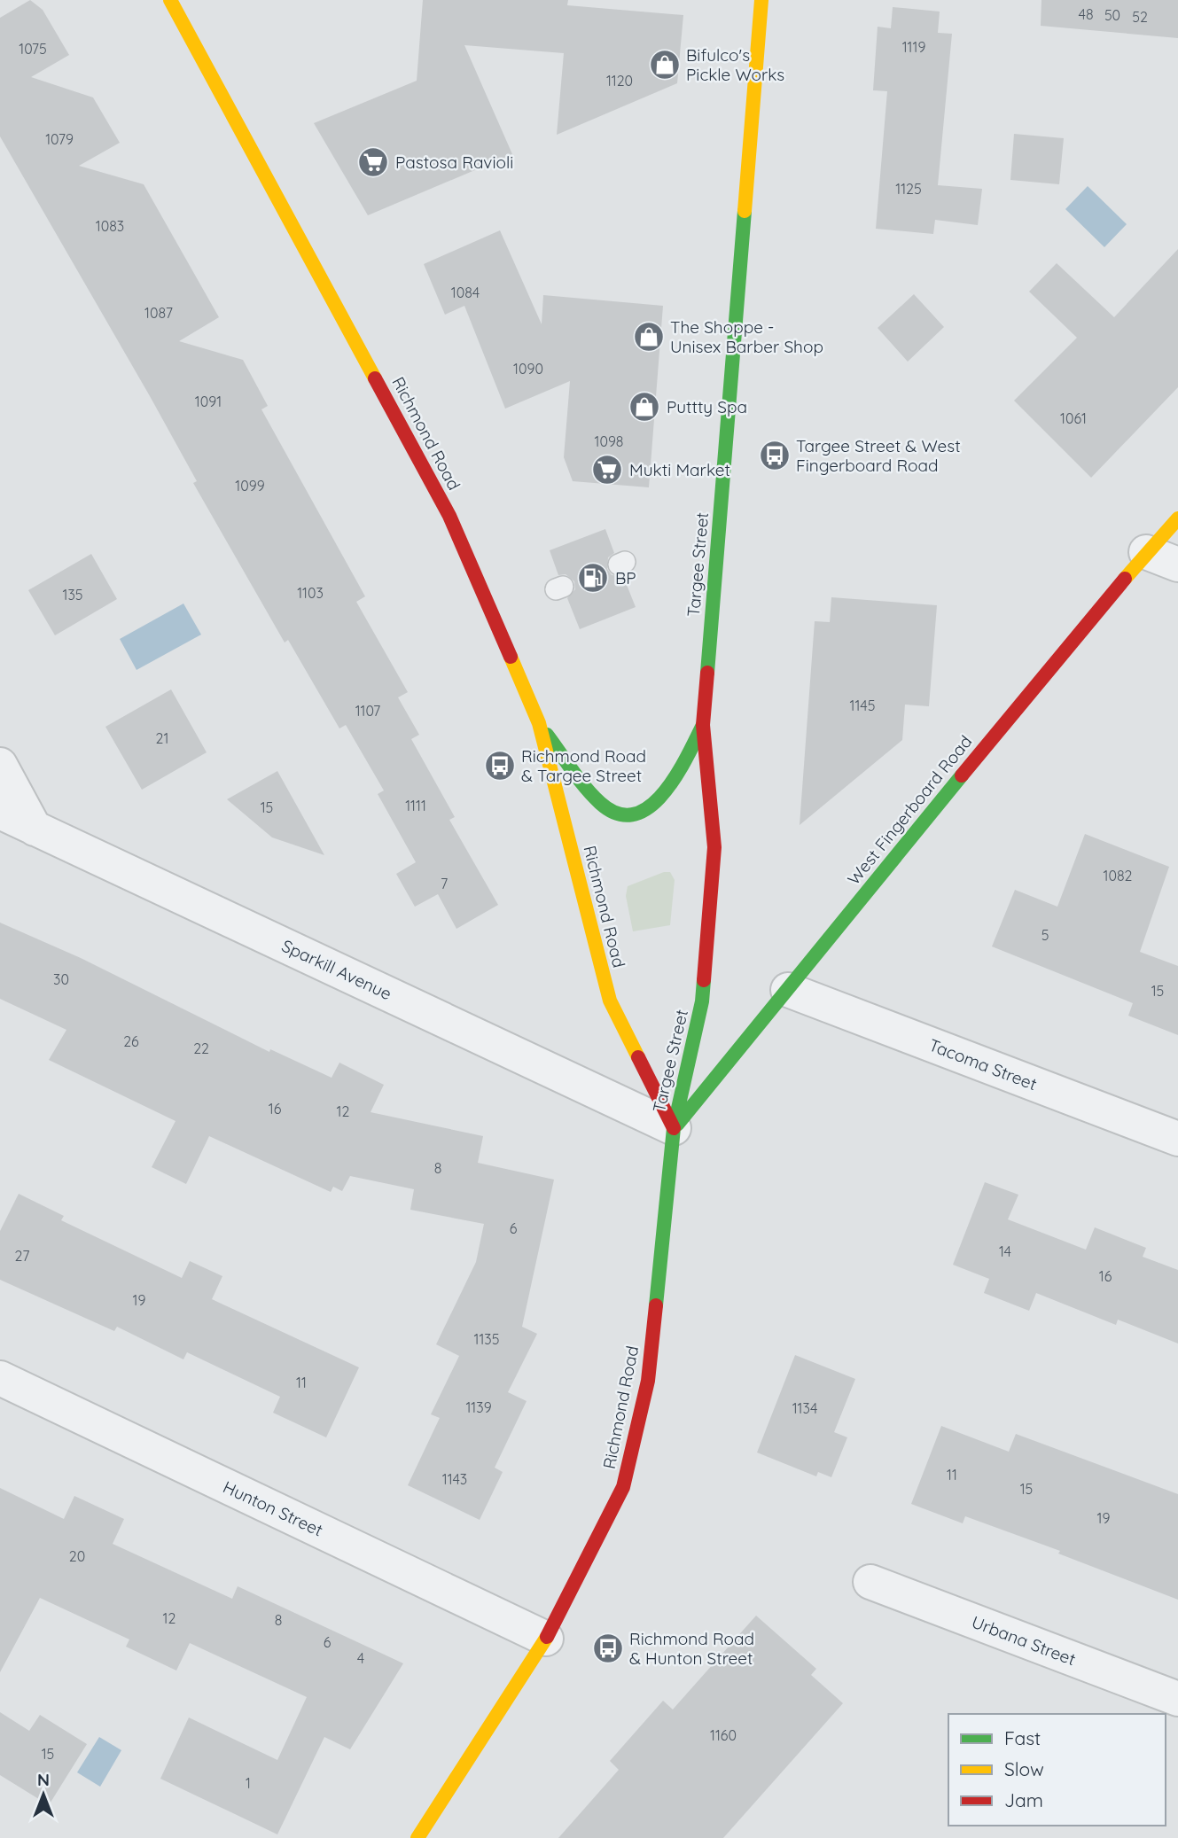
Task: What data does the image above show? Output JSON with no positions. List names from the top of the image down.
{
  "streets": {
    "main road": ["Richmond Road", "Targee Street", "West Fingerboard Road"],
    "street": [
      "Sparkill Avenue",
      "Tacoma Street",
      "Hunton Street",
      "Urbana Street"
    ]
  },
  "crossings": [
    ["Richmond Road", "Targee Street"],
    ["Richmond Road", "West Fingerboard Road"],
    ["Richmond Road", "Sparkill Avenue"],
    ["Richmond Road", "Hunton Street"],
    ["Targee Street", "West Fingerboard Road"],
    ["Targee Street", "Sparkill Avenue"],
    ["West Fingerboard Road", "Sparkill Avenue"],
    ["West Fingerboard Road", "Tacoma Street"]
  ],
  "places": {
    "shop": ["Bifulco's Pickle Works", "The Shoppe - Unisex Barber Shop", "Puttty Spa"],
    "supermarket": ["Pastosa Ravioli", "Mukti Market"],
    "bus stop": ["Targee Street & West Fingerboard Road", "Richmond Road & Targee Street", "Richmond Road & Hunton Street"],
    "fuel station": ["BP"]
  },
  "house_numbers": [
    "48",
    "50",
    "52",
    "1119",
    "1075",
    "1120",
    "1079",
    "1125",
    "1083",
    "1084",
    "1087",
    "1090",
    "1091",
    "1061",
    "1098",
    "1099",
    "1103",
    "135",
    "1145",
    "1107",
    "21",
    "1111",
    "15",
    "1082",
    "7",
    "5",
    "30",
    "15",
    "26",
    "22",
    "16",
    "12",
    "8",
    "6",
    "14",
    "27",
    "16",
    "19",
    "1135",
    "11",
    "1139",
    "1134",
    "11",
    "1143",
    "15",
    "19",
    "20",
    "12",
    "8",
    "6",
    "4",
    "1160",
    "15",
    "1"
  ],
  "legend": ["Fast", "Slow", "Jam"],
  "north": "top"
}
